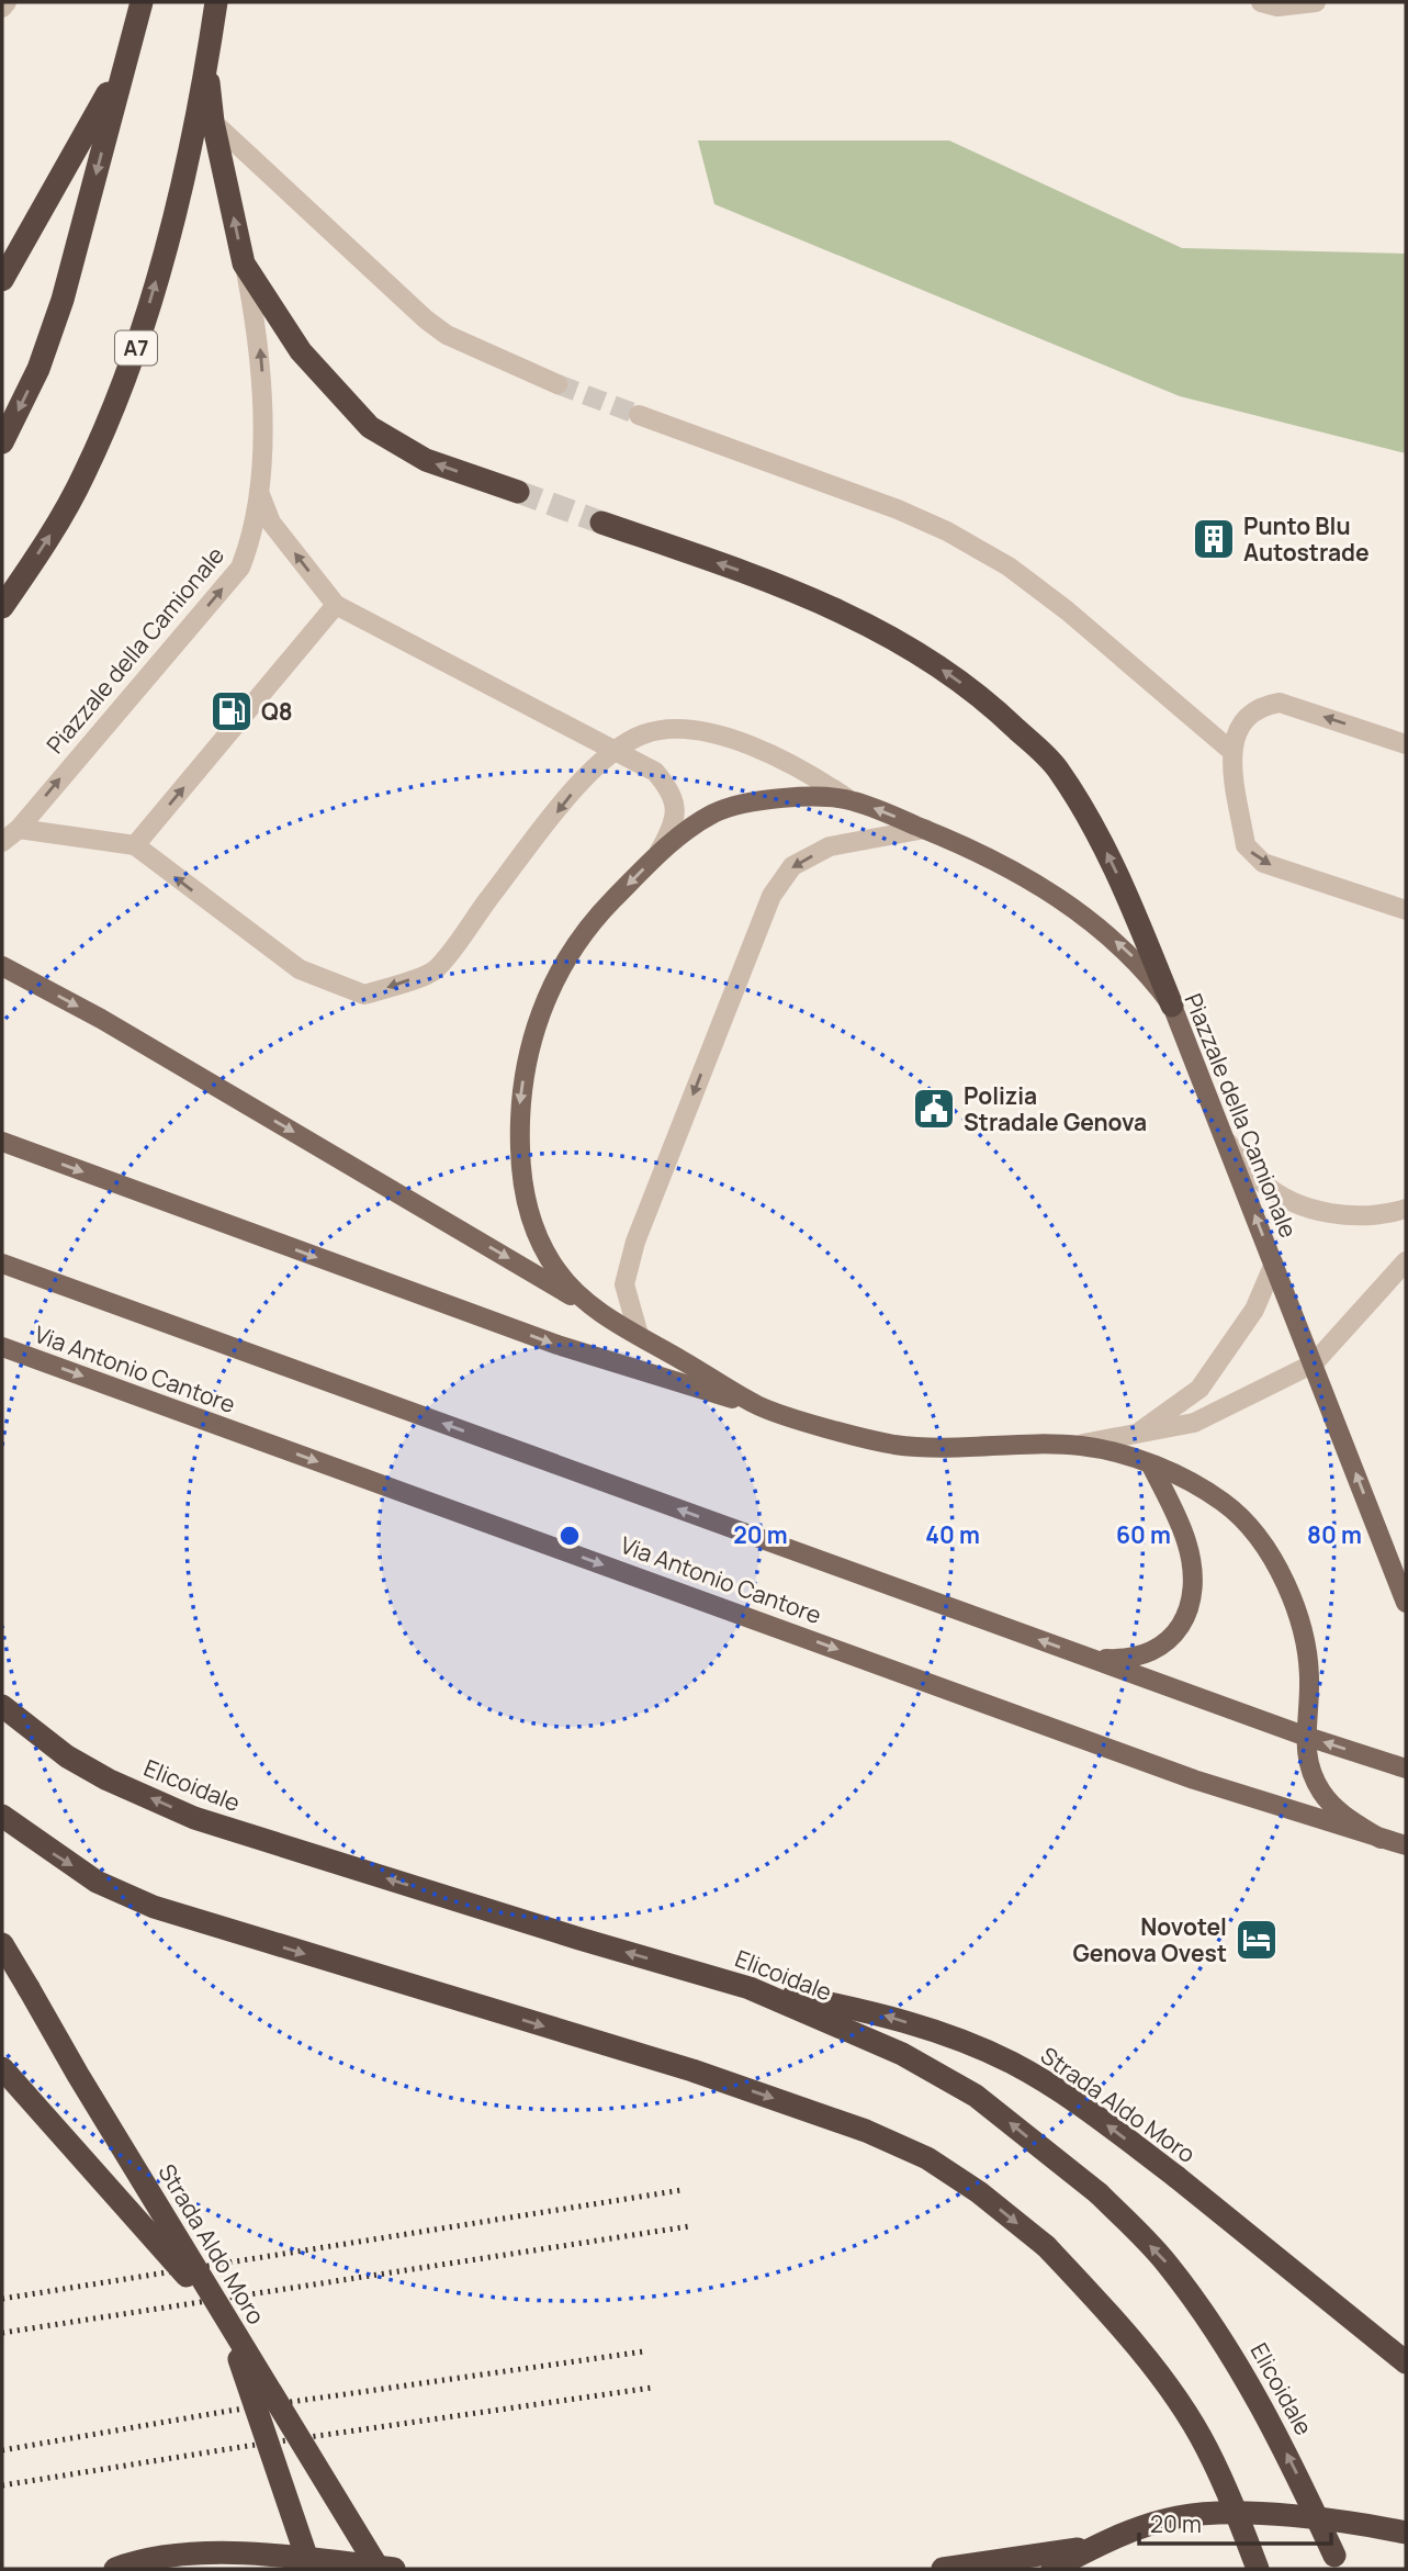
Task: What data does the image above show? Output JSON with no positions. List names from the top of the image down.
{
  "streets": {
    "highway": ["A7", "Elicoidale", "Strada Aldo Moro"],
    "main road": ["Piazzale della Camionale", "Via Antonio Cantore"]
  },
  "crossings": [
    ["Piazzale della Camionale", "Via Antonio Cantore"],
    ["Elicoidale", "Strada Aldo Moro"]
  ],
  "places": {
    "building": ["Punto Blu Autostrade"],
    "fuel station": ["Q8"],
    "public building": ["Polizia Stradale Genova"],
    "hotel": ["Novotel Genova Ovest"]
  },
  "scale_bar": "20 m",
  "rings": [
    "20 m",
    "40 m",
    "60 m",
    "80 m"
  ]
}
